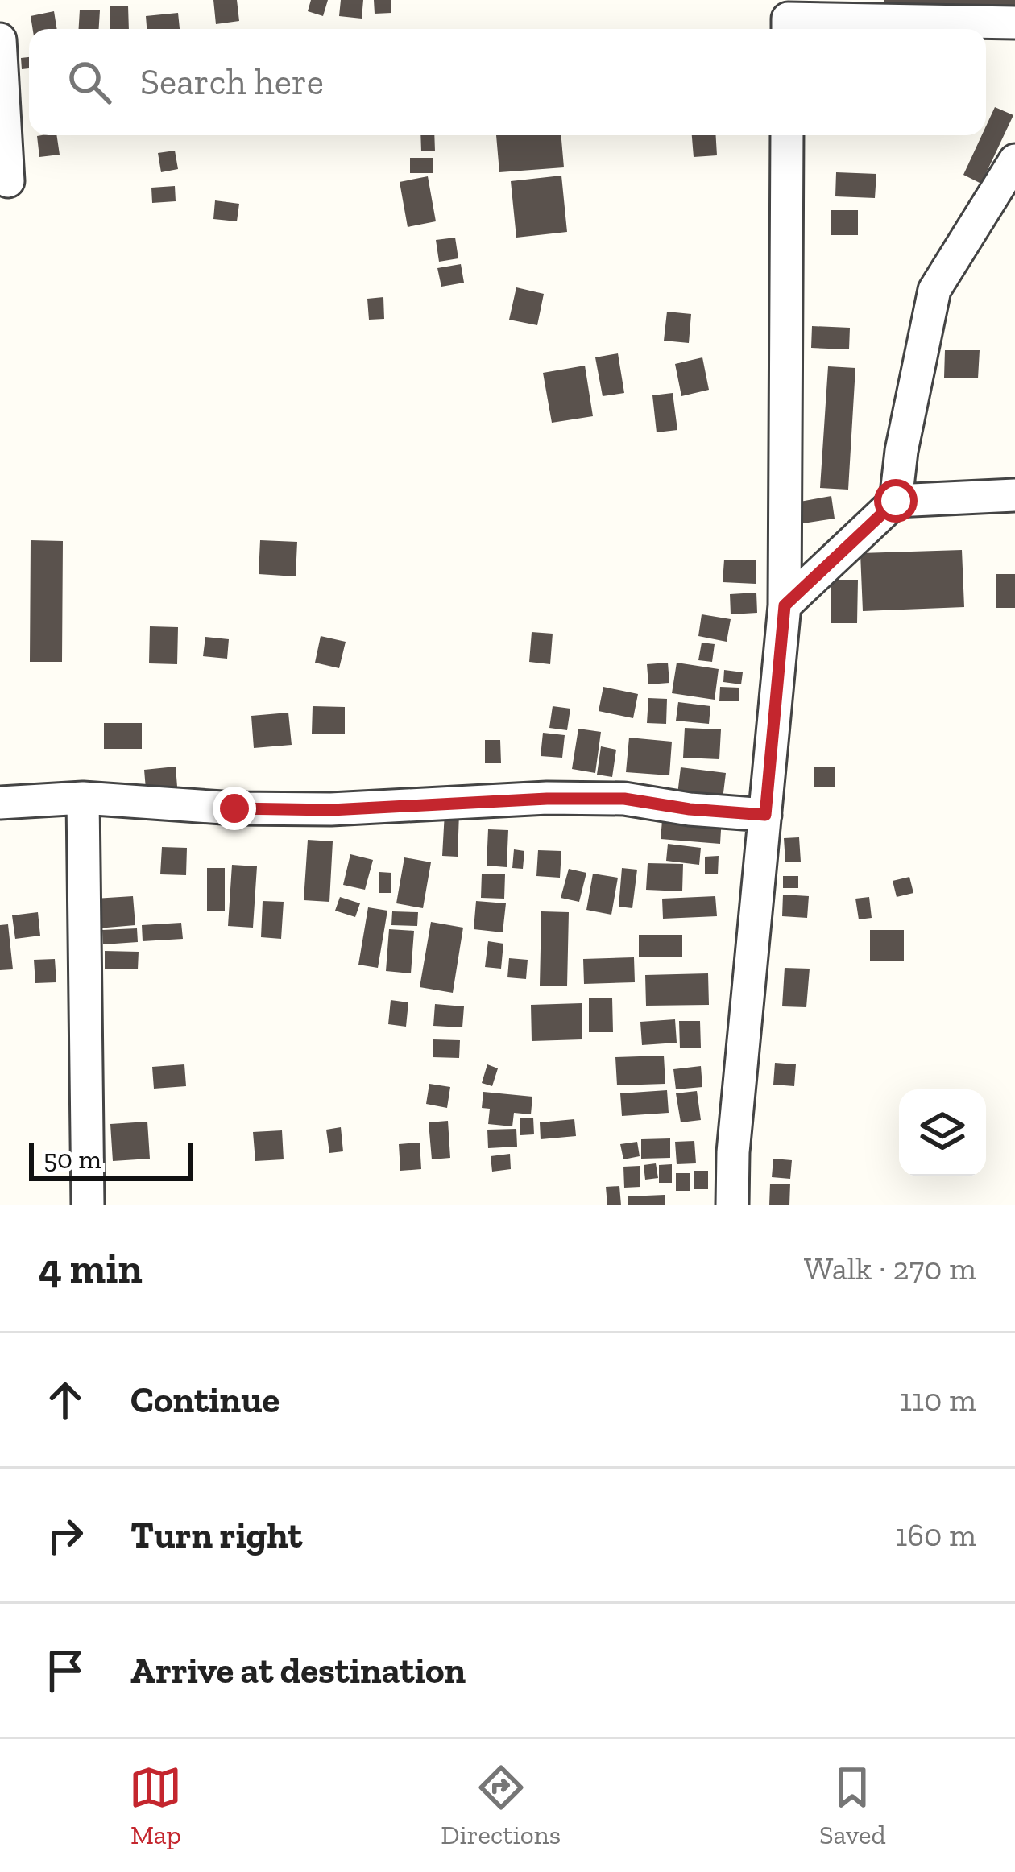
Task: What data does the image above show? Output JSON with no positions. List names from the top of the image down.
{
  "scale_bar": "50 m",
  "page": {
    "search": "Search here",
    "scale": "50 m",
    "heading": ["4 min", "Walk · 270 m"],
    "list": [
      ["Continue", "110 m"],
      ["Turn right", "160 m"],
      "Arrive at destination"
    ],
    "nav": ["Map", "Directions", "Saved"]
  }
}
